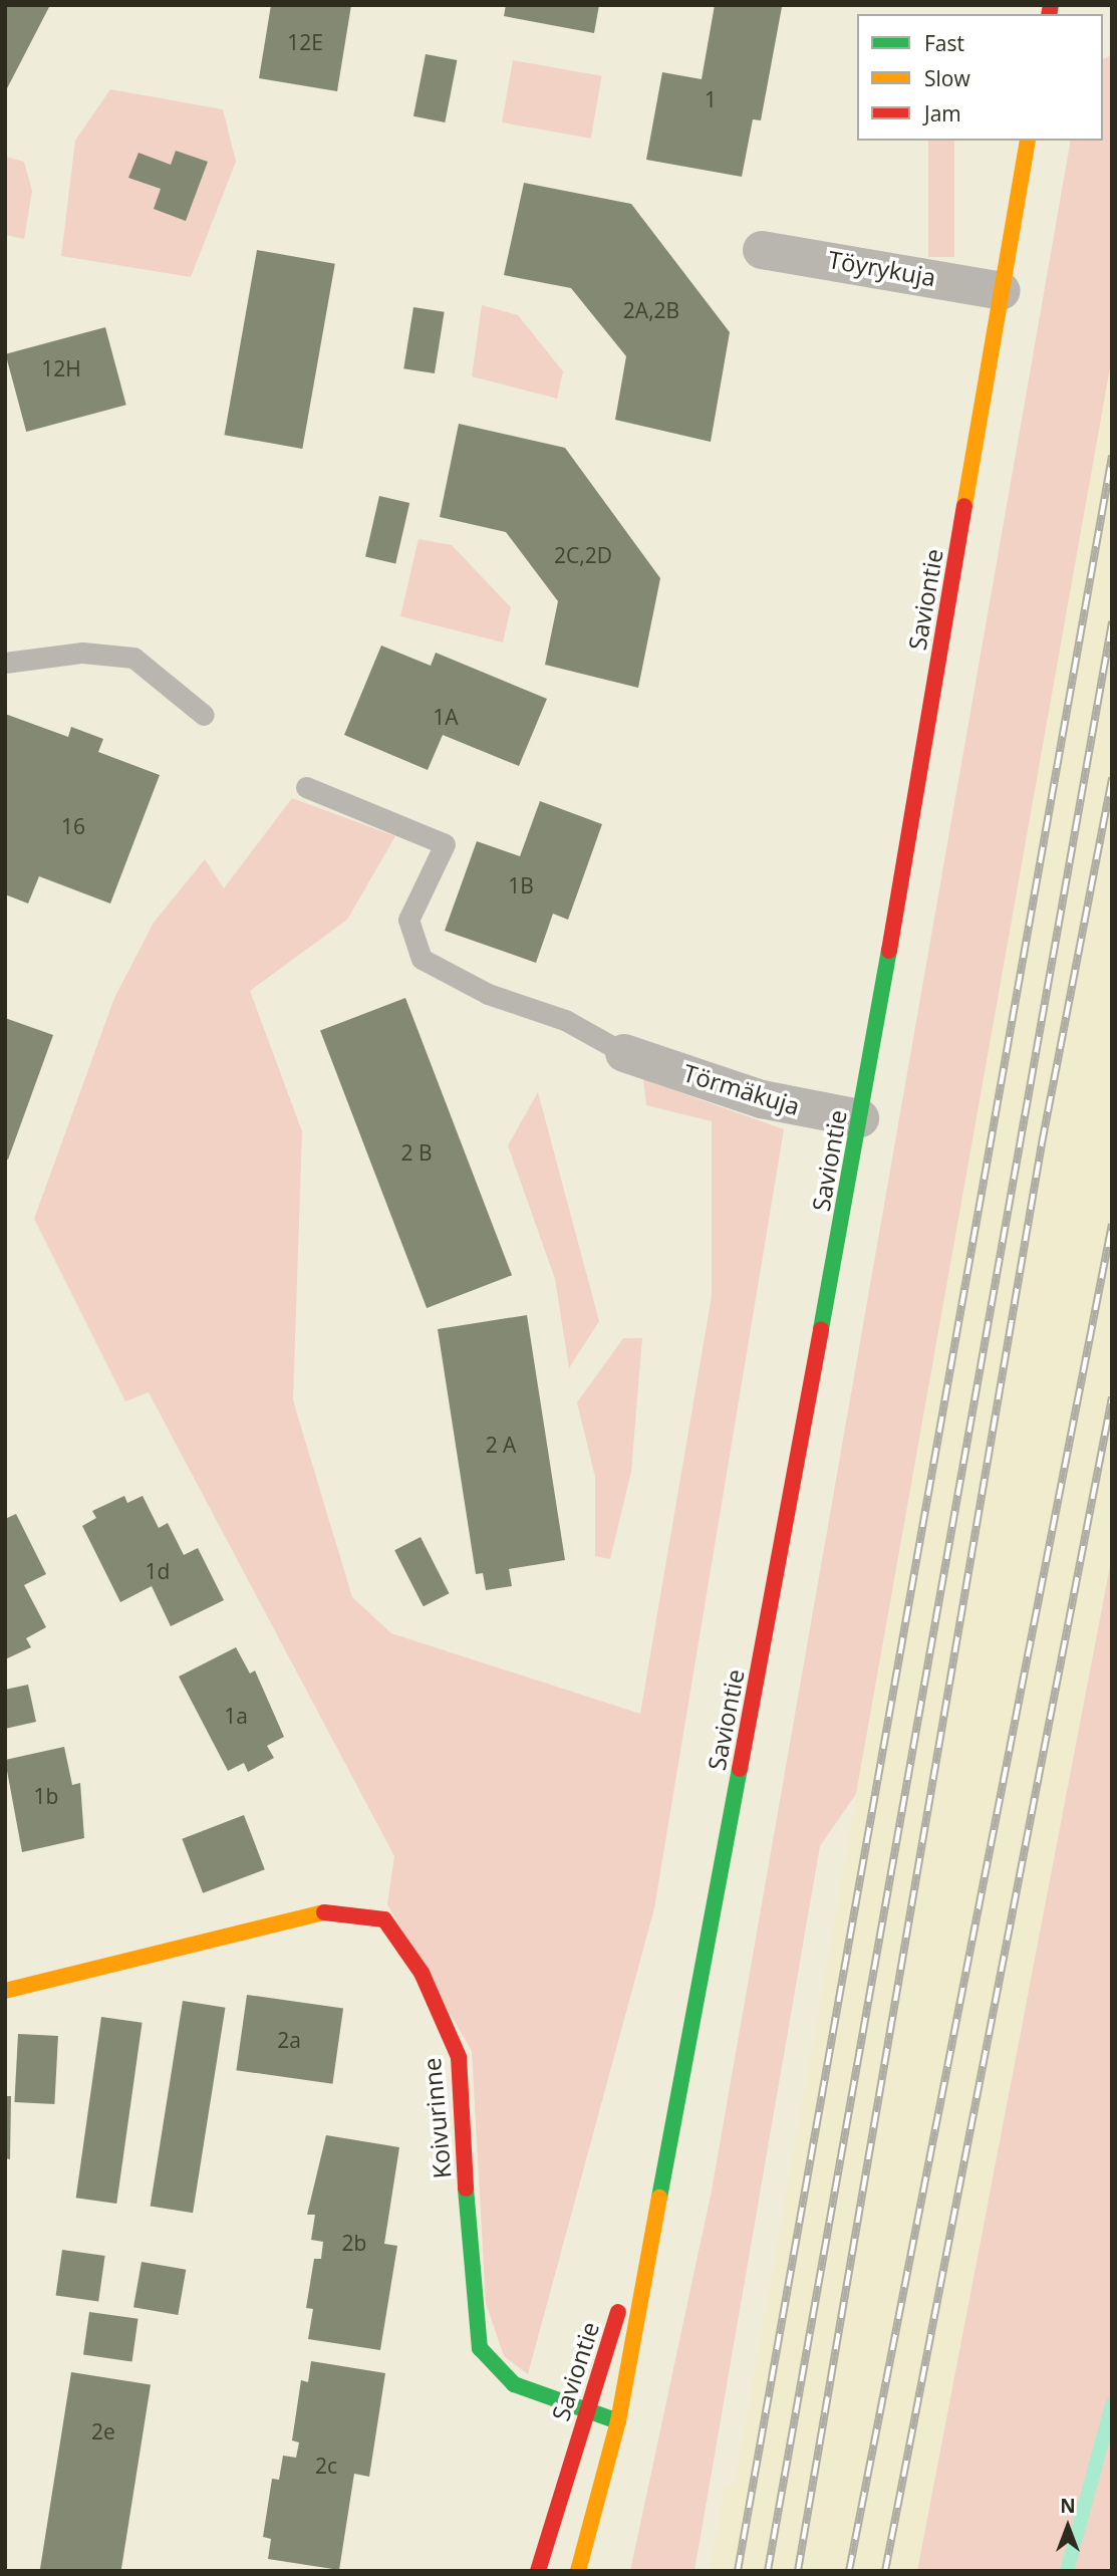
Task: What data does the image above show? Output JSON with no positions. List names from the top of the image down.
{
  "streets": {
    "main road": ["Saviontie", "Koivurinne"],
    "street": ["Töyrykuja", "Törmäkuja"]
  },
  "crossings": [
    ["Töyrykuja", "Saviontie"],
    ["Saviontie", "Törmäkuja"],
    ["Saviontie", "Koivurinne"]
  ],
  "house_numbers": [
    "12E",
    "1",
    "2A,2B",
    "12H",
    "2C,2D",
    "1A",
    "16",
    "1B",
    "2 B",
    "2 A",
    "1d",
    "1a",
    "1b",
    "2a",
    "2b",
    "2e",
    "2c"
  ],
  "legend": ["Fast", "Slow", "Jam"],
  "north": "top"
}
